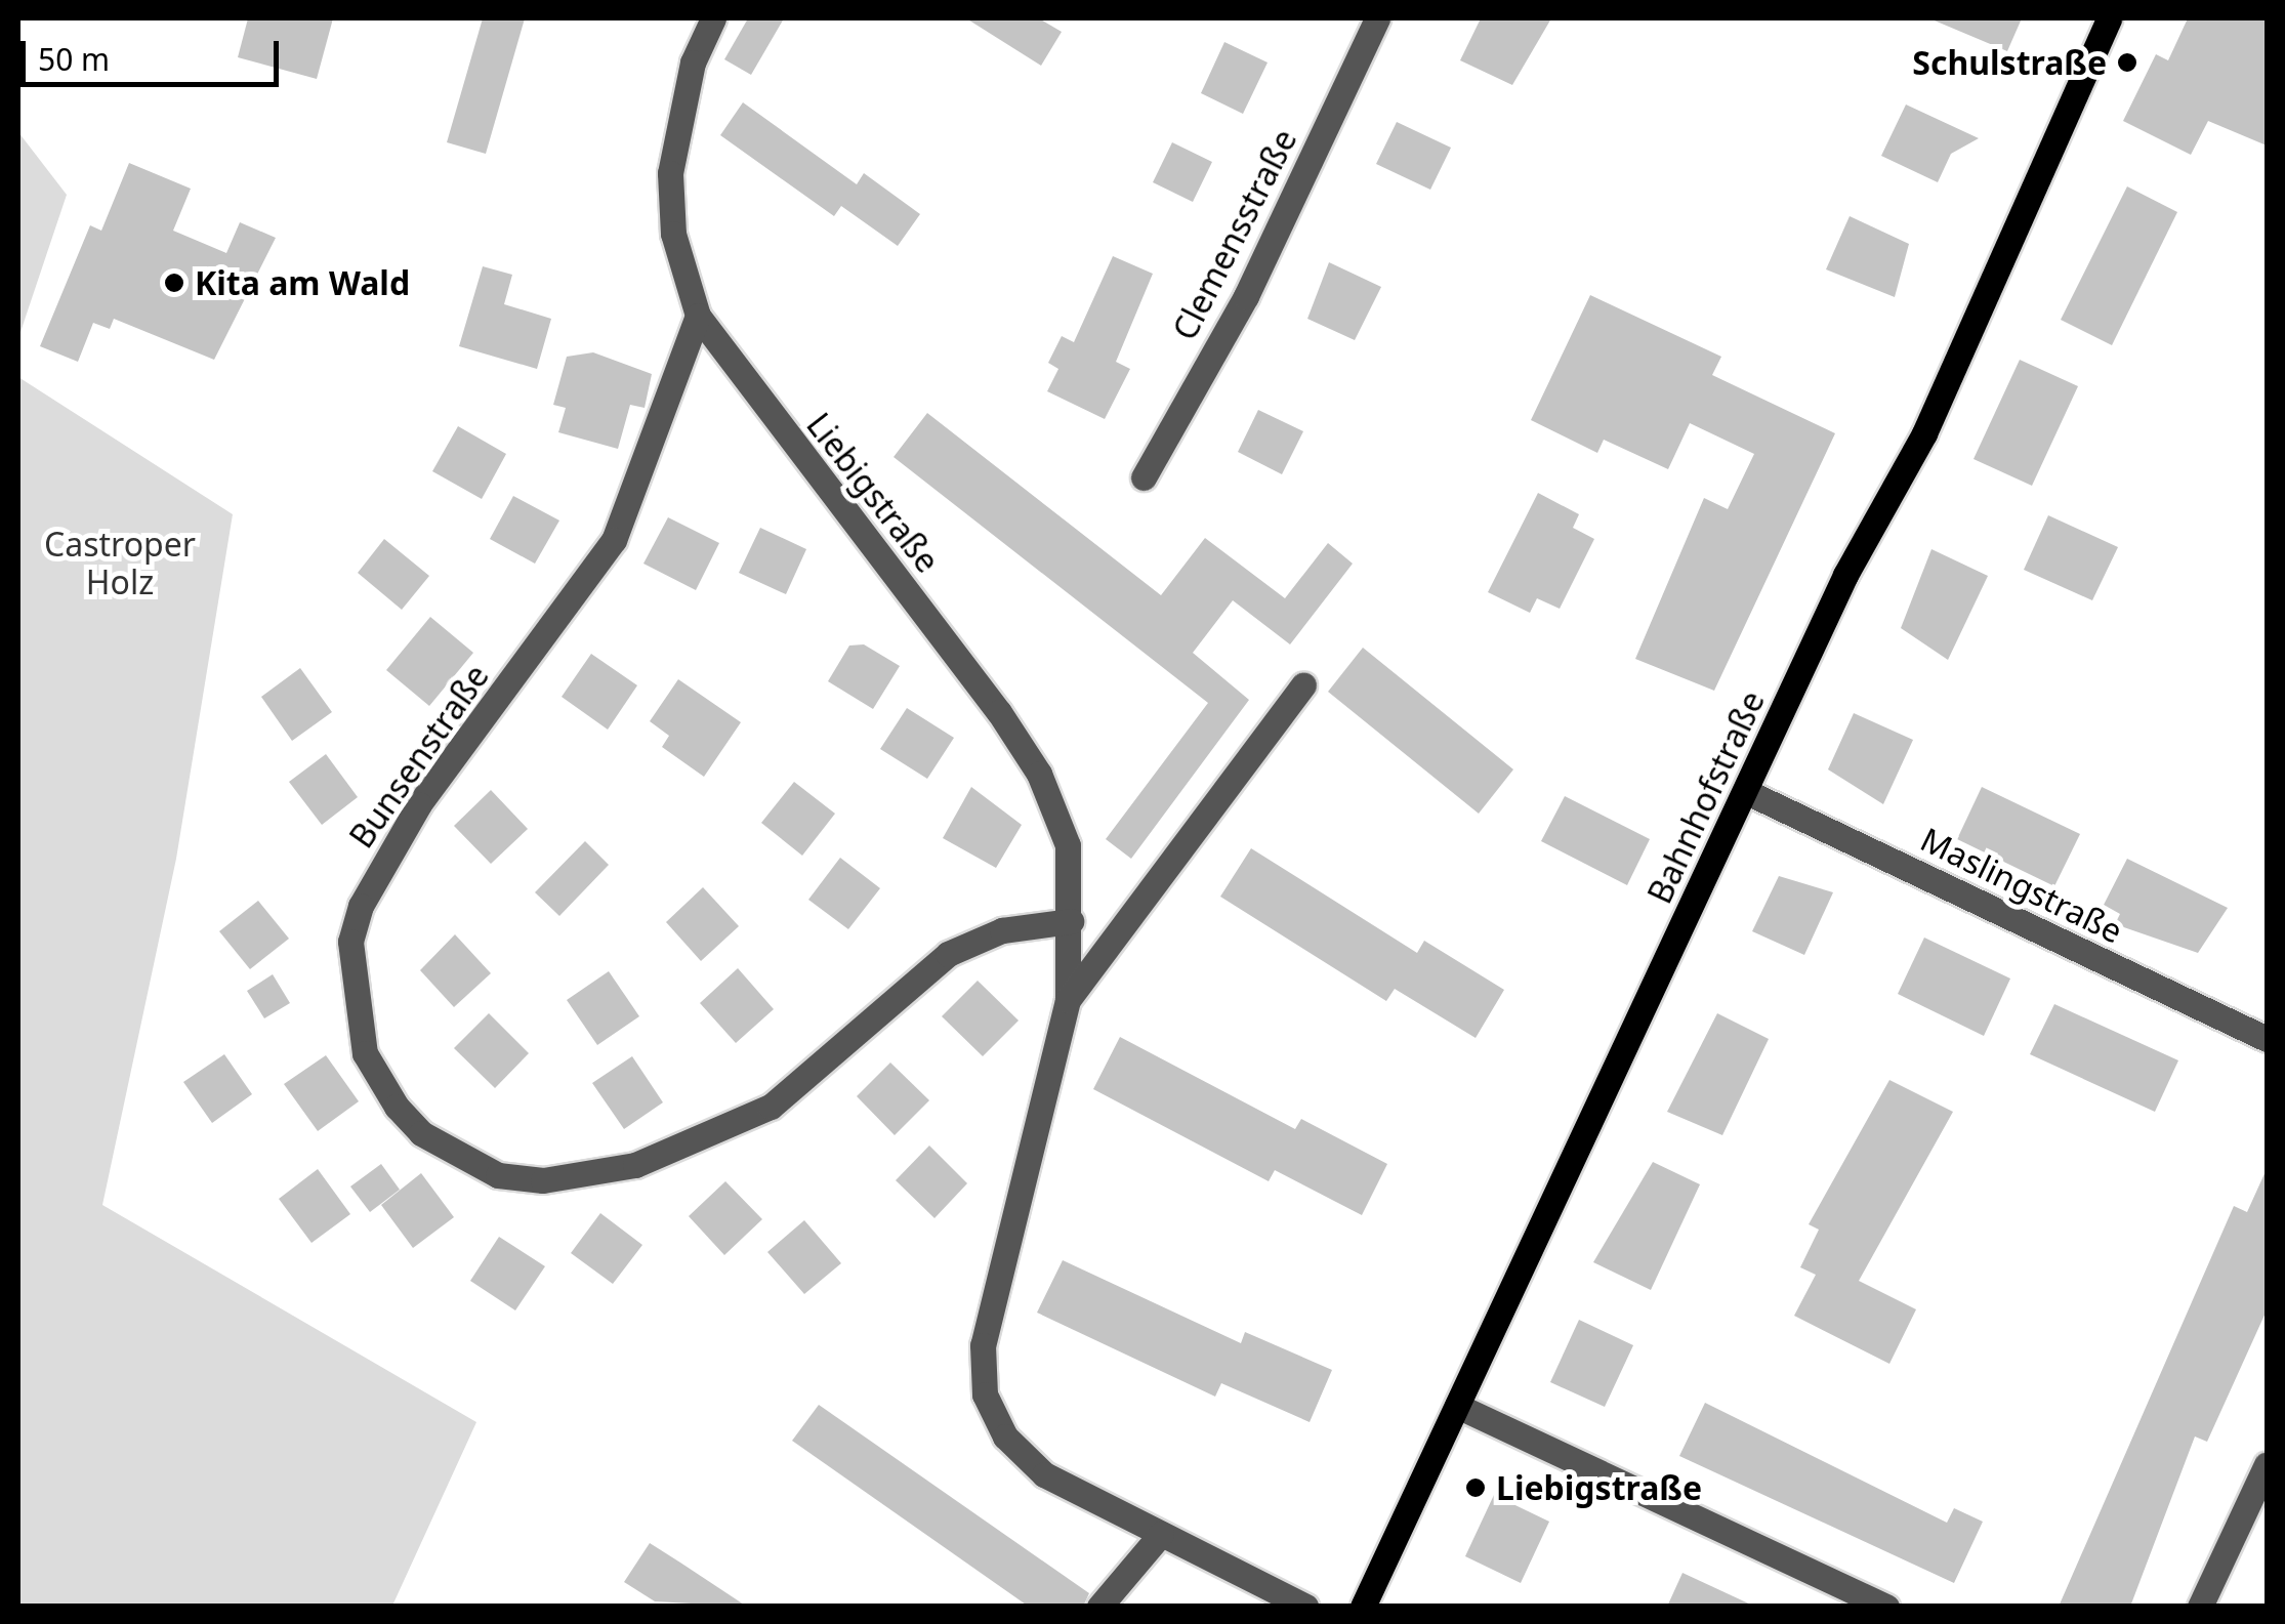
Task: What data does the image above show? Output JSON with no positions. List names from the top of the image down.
{
  "streets": {
    "main road": ["Bahnhofstraße"],
    "street": [
      "Clemensstraße",
      "Liebigstraße",
      "Bunsenstraße",
      "Maslingstraße"
    ]
  },
  "crossings": [
    ["Liebigstraße", "Bunsenstraße"],
    ["Bahnhofstraße", "Maslingstraße"]
  ],
  "parks": ["Castroper Holz"],
  "places": ["Schulstraße", "Kita am Wald", "Liebigstraße"],
  "scale_bar": "50 m"
}
